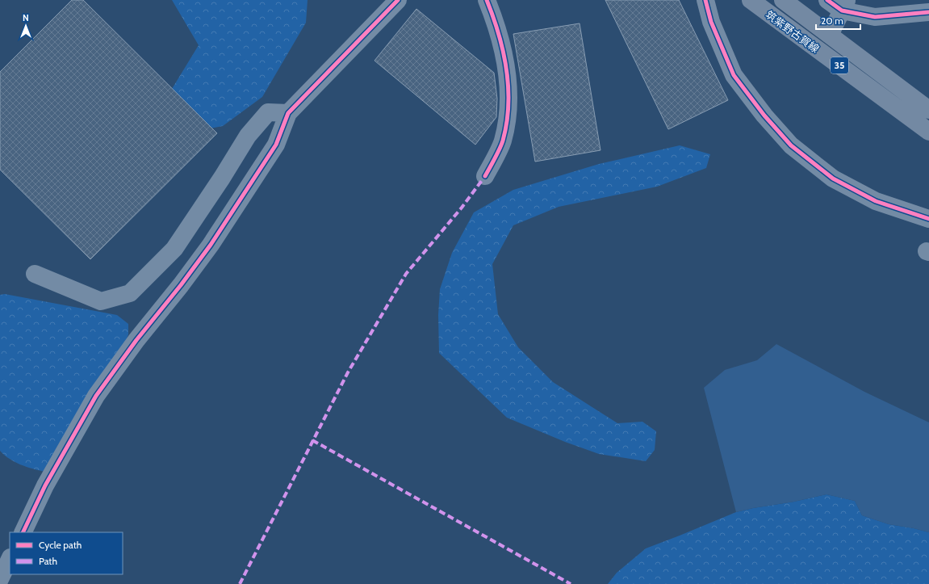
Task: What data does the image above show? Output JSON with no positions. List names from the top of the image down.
{
  "streets": {
    "main road": ["筑紫野古賀線", "35"]
  },
  "legend": ["Cycle path", "Path"],
  "scale_bar": "20 m",
  "north": "top"
}
